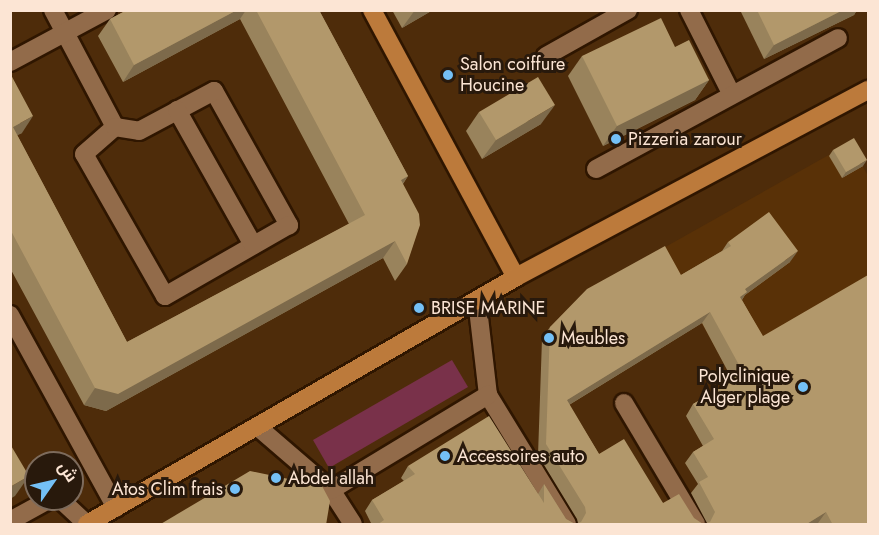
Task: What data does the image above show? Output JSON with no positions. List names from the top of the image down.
{
  "places": [
    "Salon coiffure Houcine",
    "Pizzeria zarour",
    "BRISE MARINE",
    "Meubles",
    "Polyclinique Alger plage",
    "Accessoires auto",
    "Abdel allah",
    "Atos Clim frais"
  ],
  "north": "top right"
}
